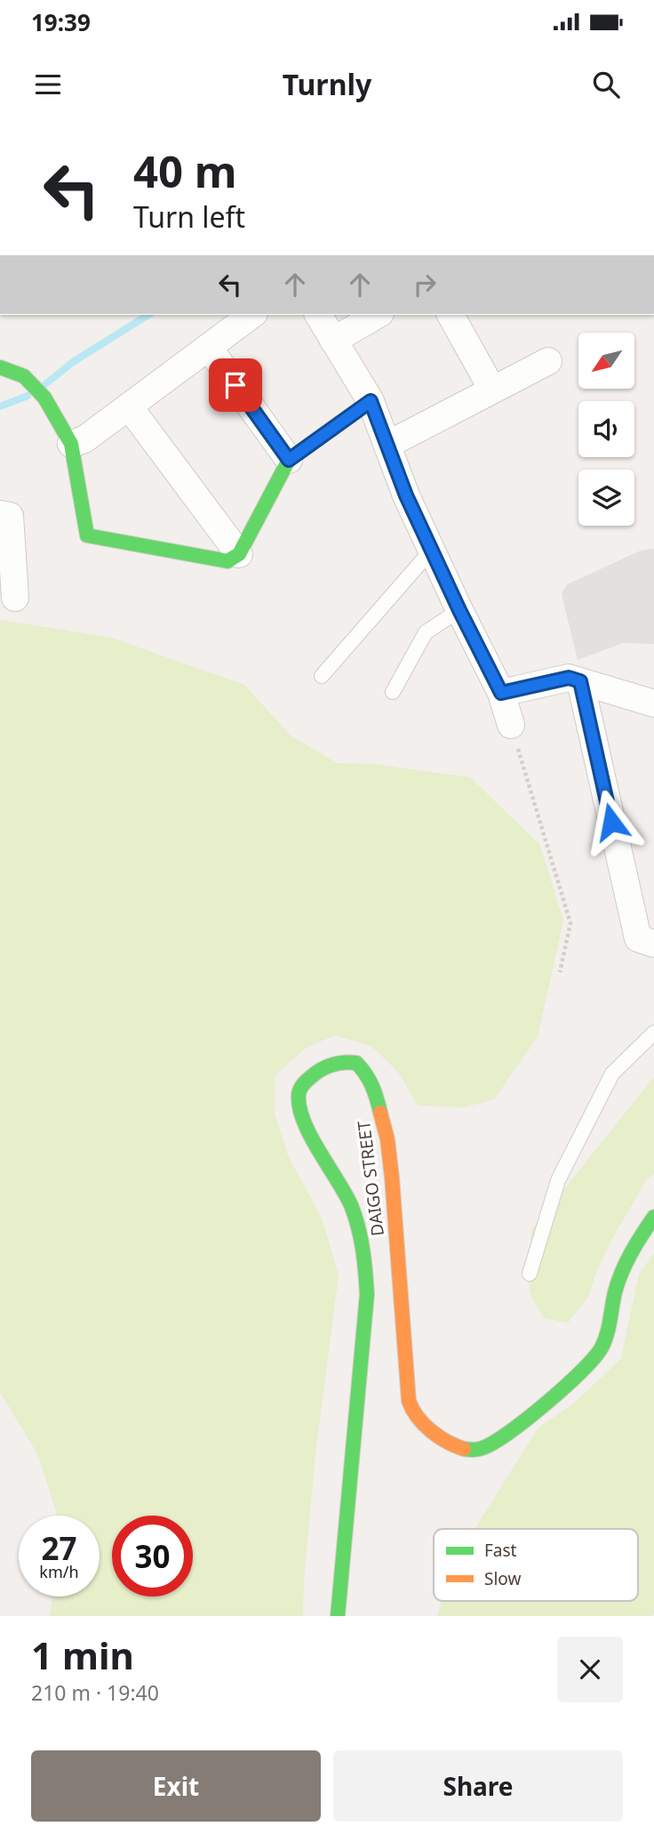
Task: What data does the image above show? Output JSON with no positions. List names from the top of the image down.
{
  "streets": {
    "main road": ["DAIGO STREET"]
  },
  "legend": ["Fast", "Slow"],
  "north": "bottom left",
  "page": {
    "status": "19:39",
    "header": "Turnly",
    "turn": ["40 m", "Turn left"],
    "speed": "27 km/h",
    "limit": "30",
    "heading": ["1 min", "210 m · 19:40"],
    "buttons": ["Exit", "Share"]
  }
}
